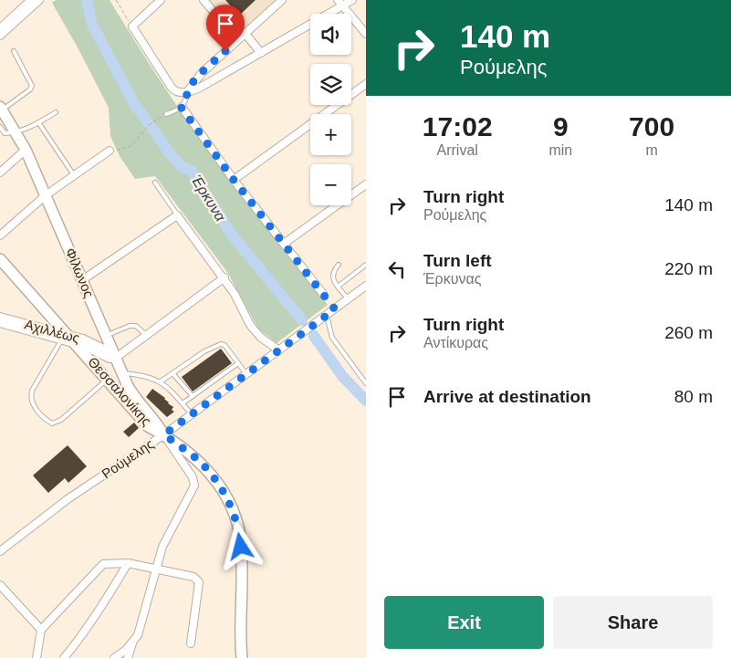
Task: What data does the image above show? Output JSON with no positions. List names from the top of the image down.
{
  "streets": {
    "main road": ["Φίλωνος", "Θεσσαλονίκης"],
    "street": ["Αχιλλέως", "Ρούμελης"]
  },
  "crossings": [
    ["Φίλωνος", "Αχιλλέως"],
    ["Φίλωνος", "Θεσσαλονίκης"],
    ["Φίλωνος", "Ρούμελης"],
    ["Αχιλλέως", "Θεσσαλονίκης"],
    ["Θεσσαλονίκης", "Ρούμελης"]
  ],
  "water": ["Έρκυνα"],
  "page": {
    "turn": ["140 m", "Ρούμελης"],
    "map_buttons": ["+", "−"],
    "eta": [
      "17:02",
      "Arrival",
      "9",
      "min",
      "700",
      "m"
    ],
    "list": [
      {
        "name": "Turn right",
        "note": "Ρούμελης",
        "value": "140 m"
      },
      {
        "name": "Turn left",
        "note": "Έρκυνας",
        "value": "220 m"
      },
      {
        "name": "Turn right",
        "note": "Αντίκυρας",
        "value": "260 m"
      },
      {
        "name": "Arrive at destination",
        "value": "80 m"
      }
    ],
    "buttons": ["Exit", "Share"]
  }
}
